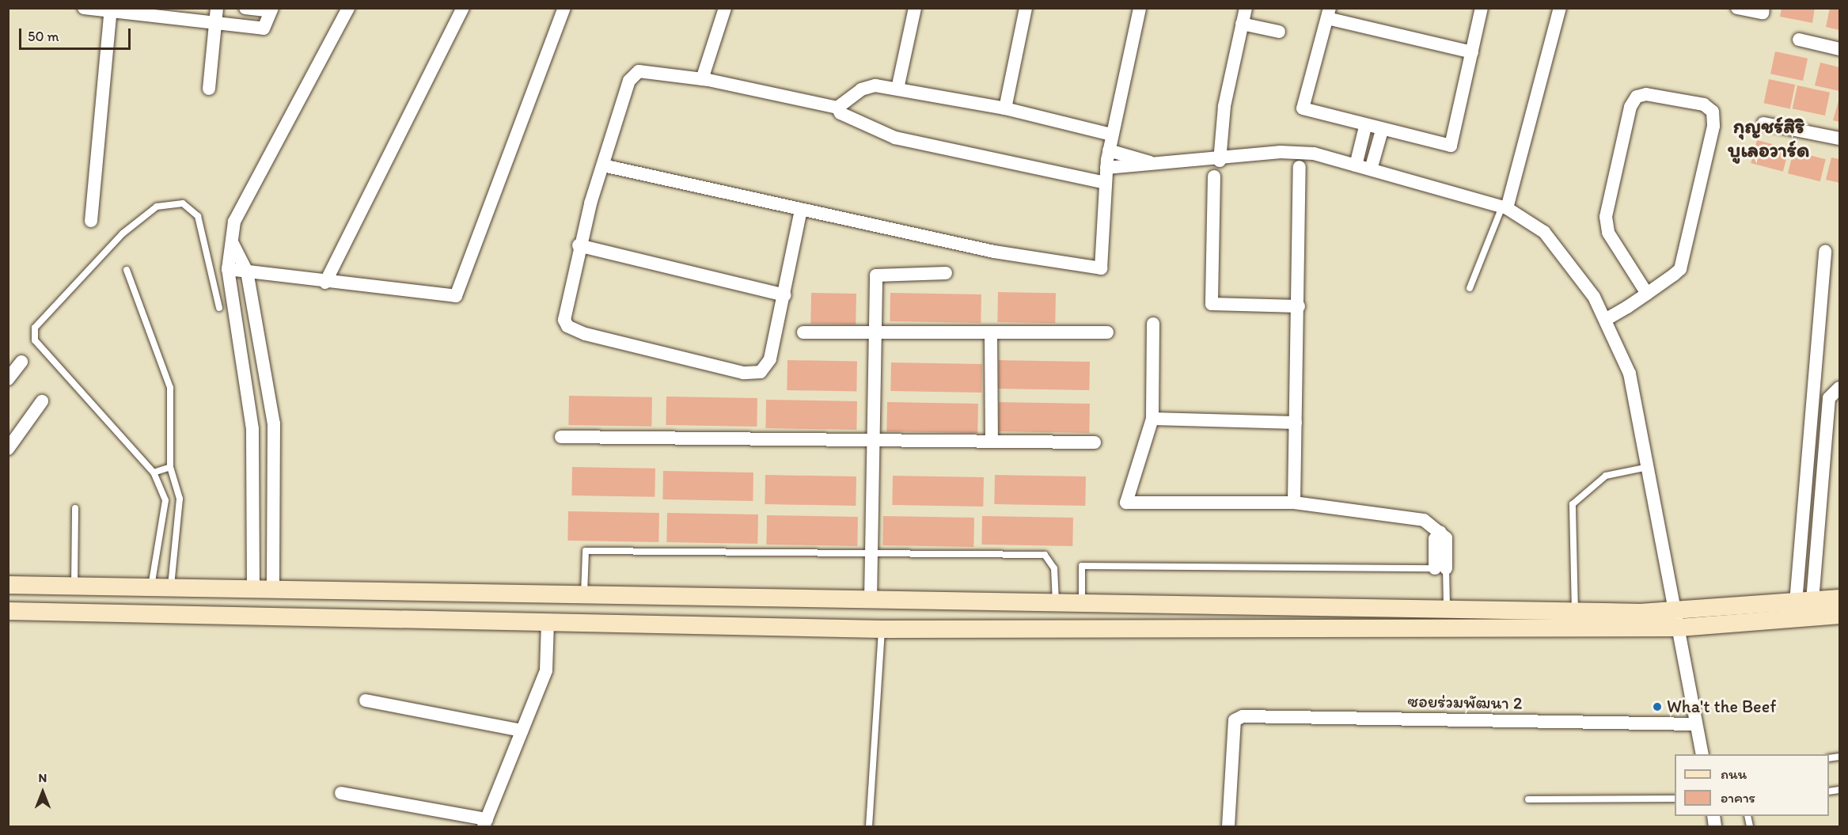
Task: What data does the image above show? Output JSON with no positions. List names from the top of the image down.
{
  "streets": {
    "street": ["ซอยร่วมพัฒนา 2"]
  },
  "districts": ["กุญชร์สิริ บูเลอวาร์ด"],
  "places": ["Wha't the Beef"],
  "legend": ["ถนน", "อาคาร"],
  "scale_bar": "50 m",
  "north": "top"
}
